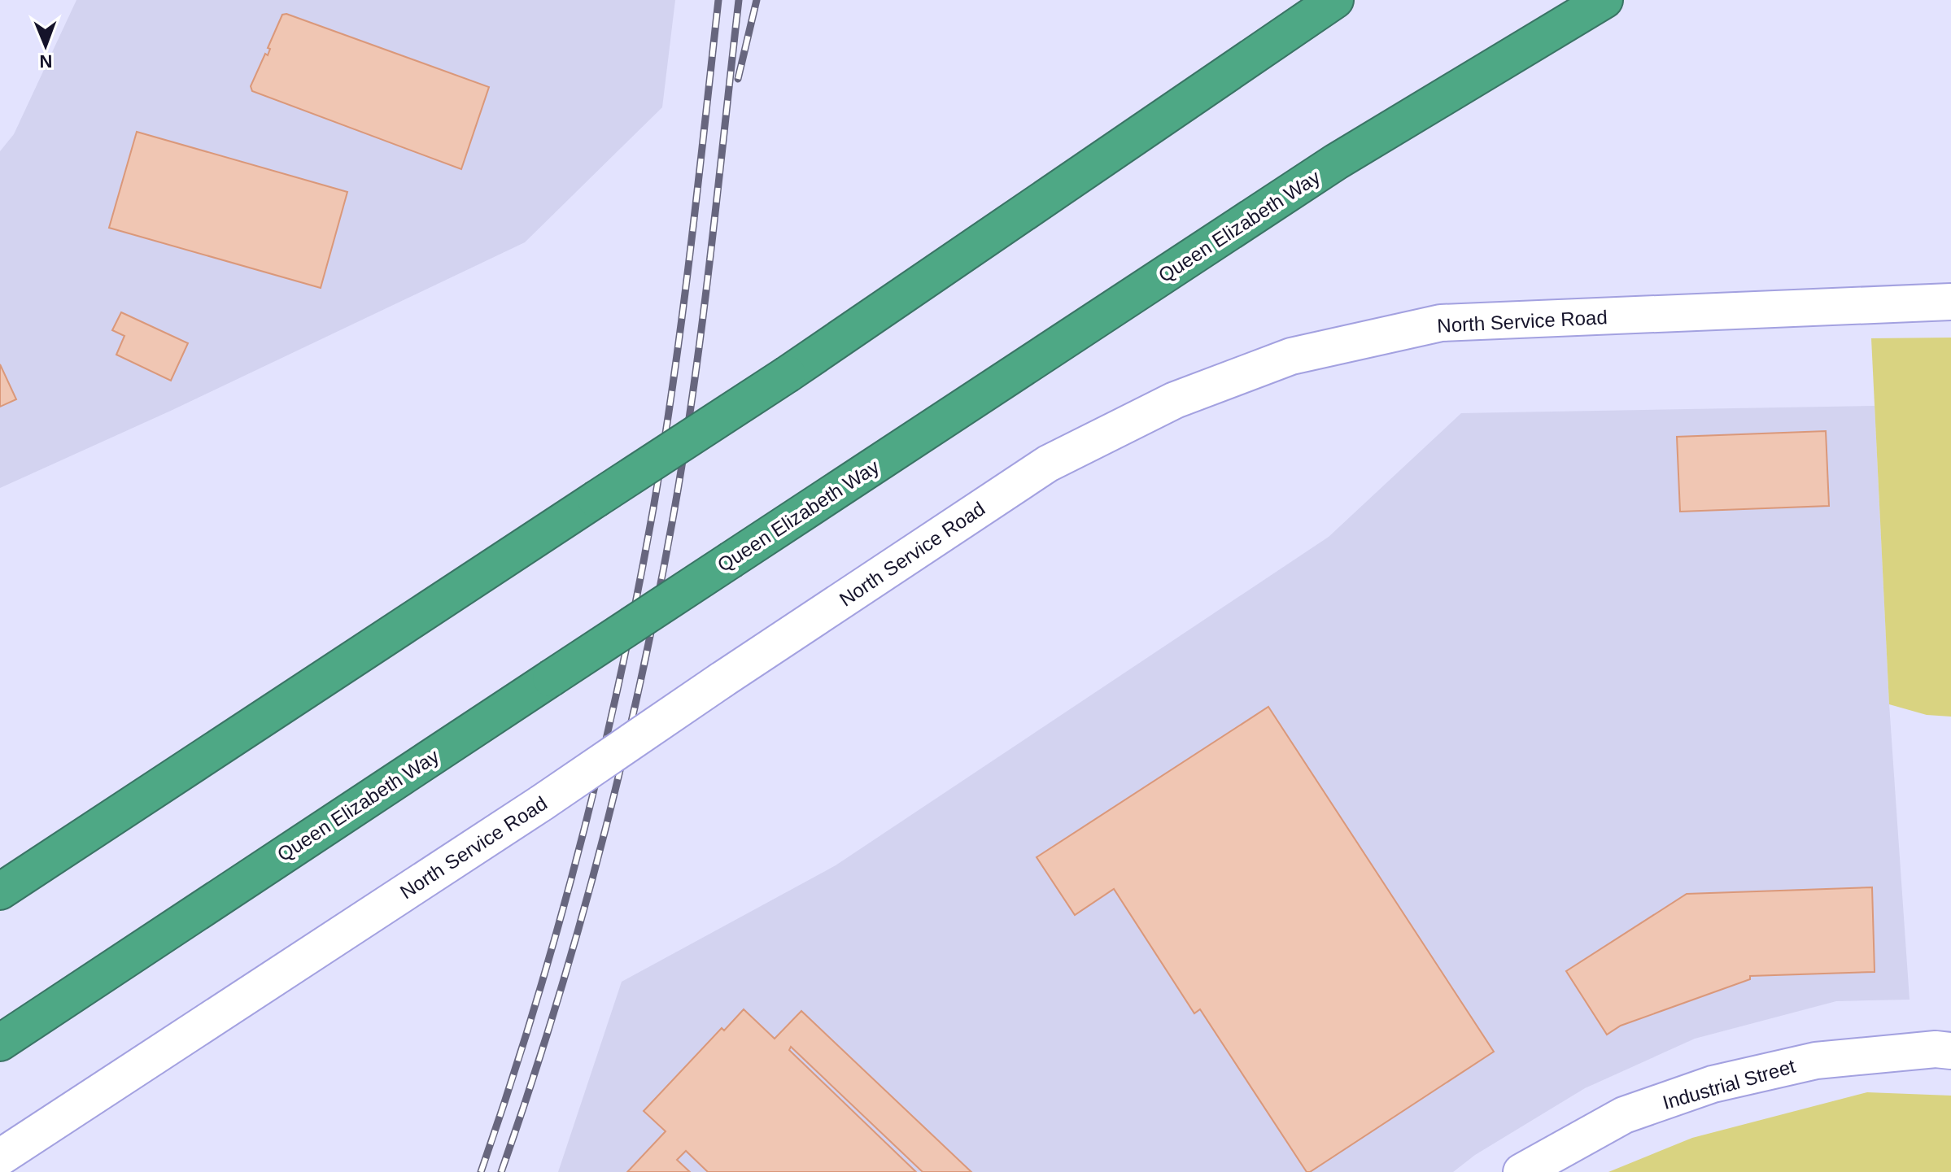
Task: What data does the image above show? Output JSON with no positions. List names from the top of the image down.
{
  "streets": {
    "highway": ["Queen Elizabeth Way"],
    "street": ["North Service Road", "Industrial Street"]
  },
  "north": "bottom"
}
